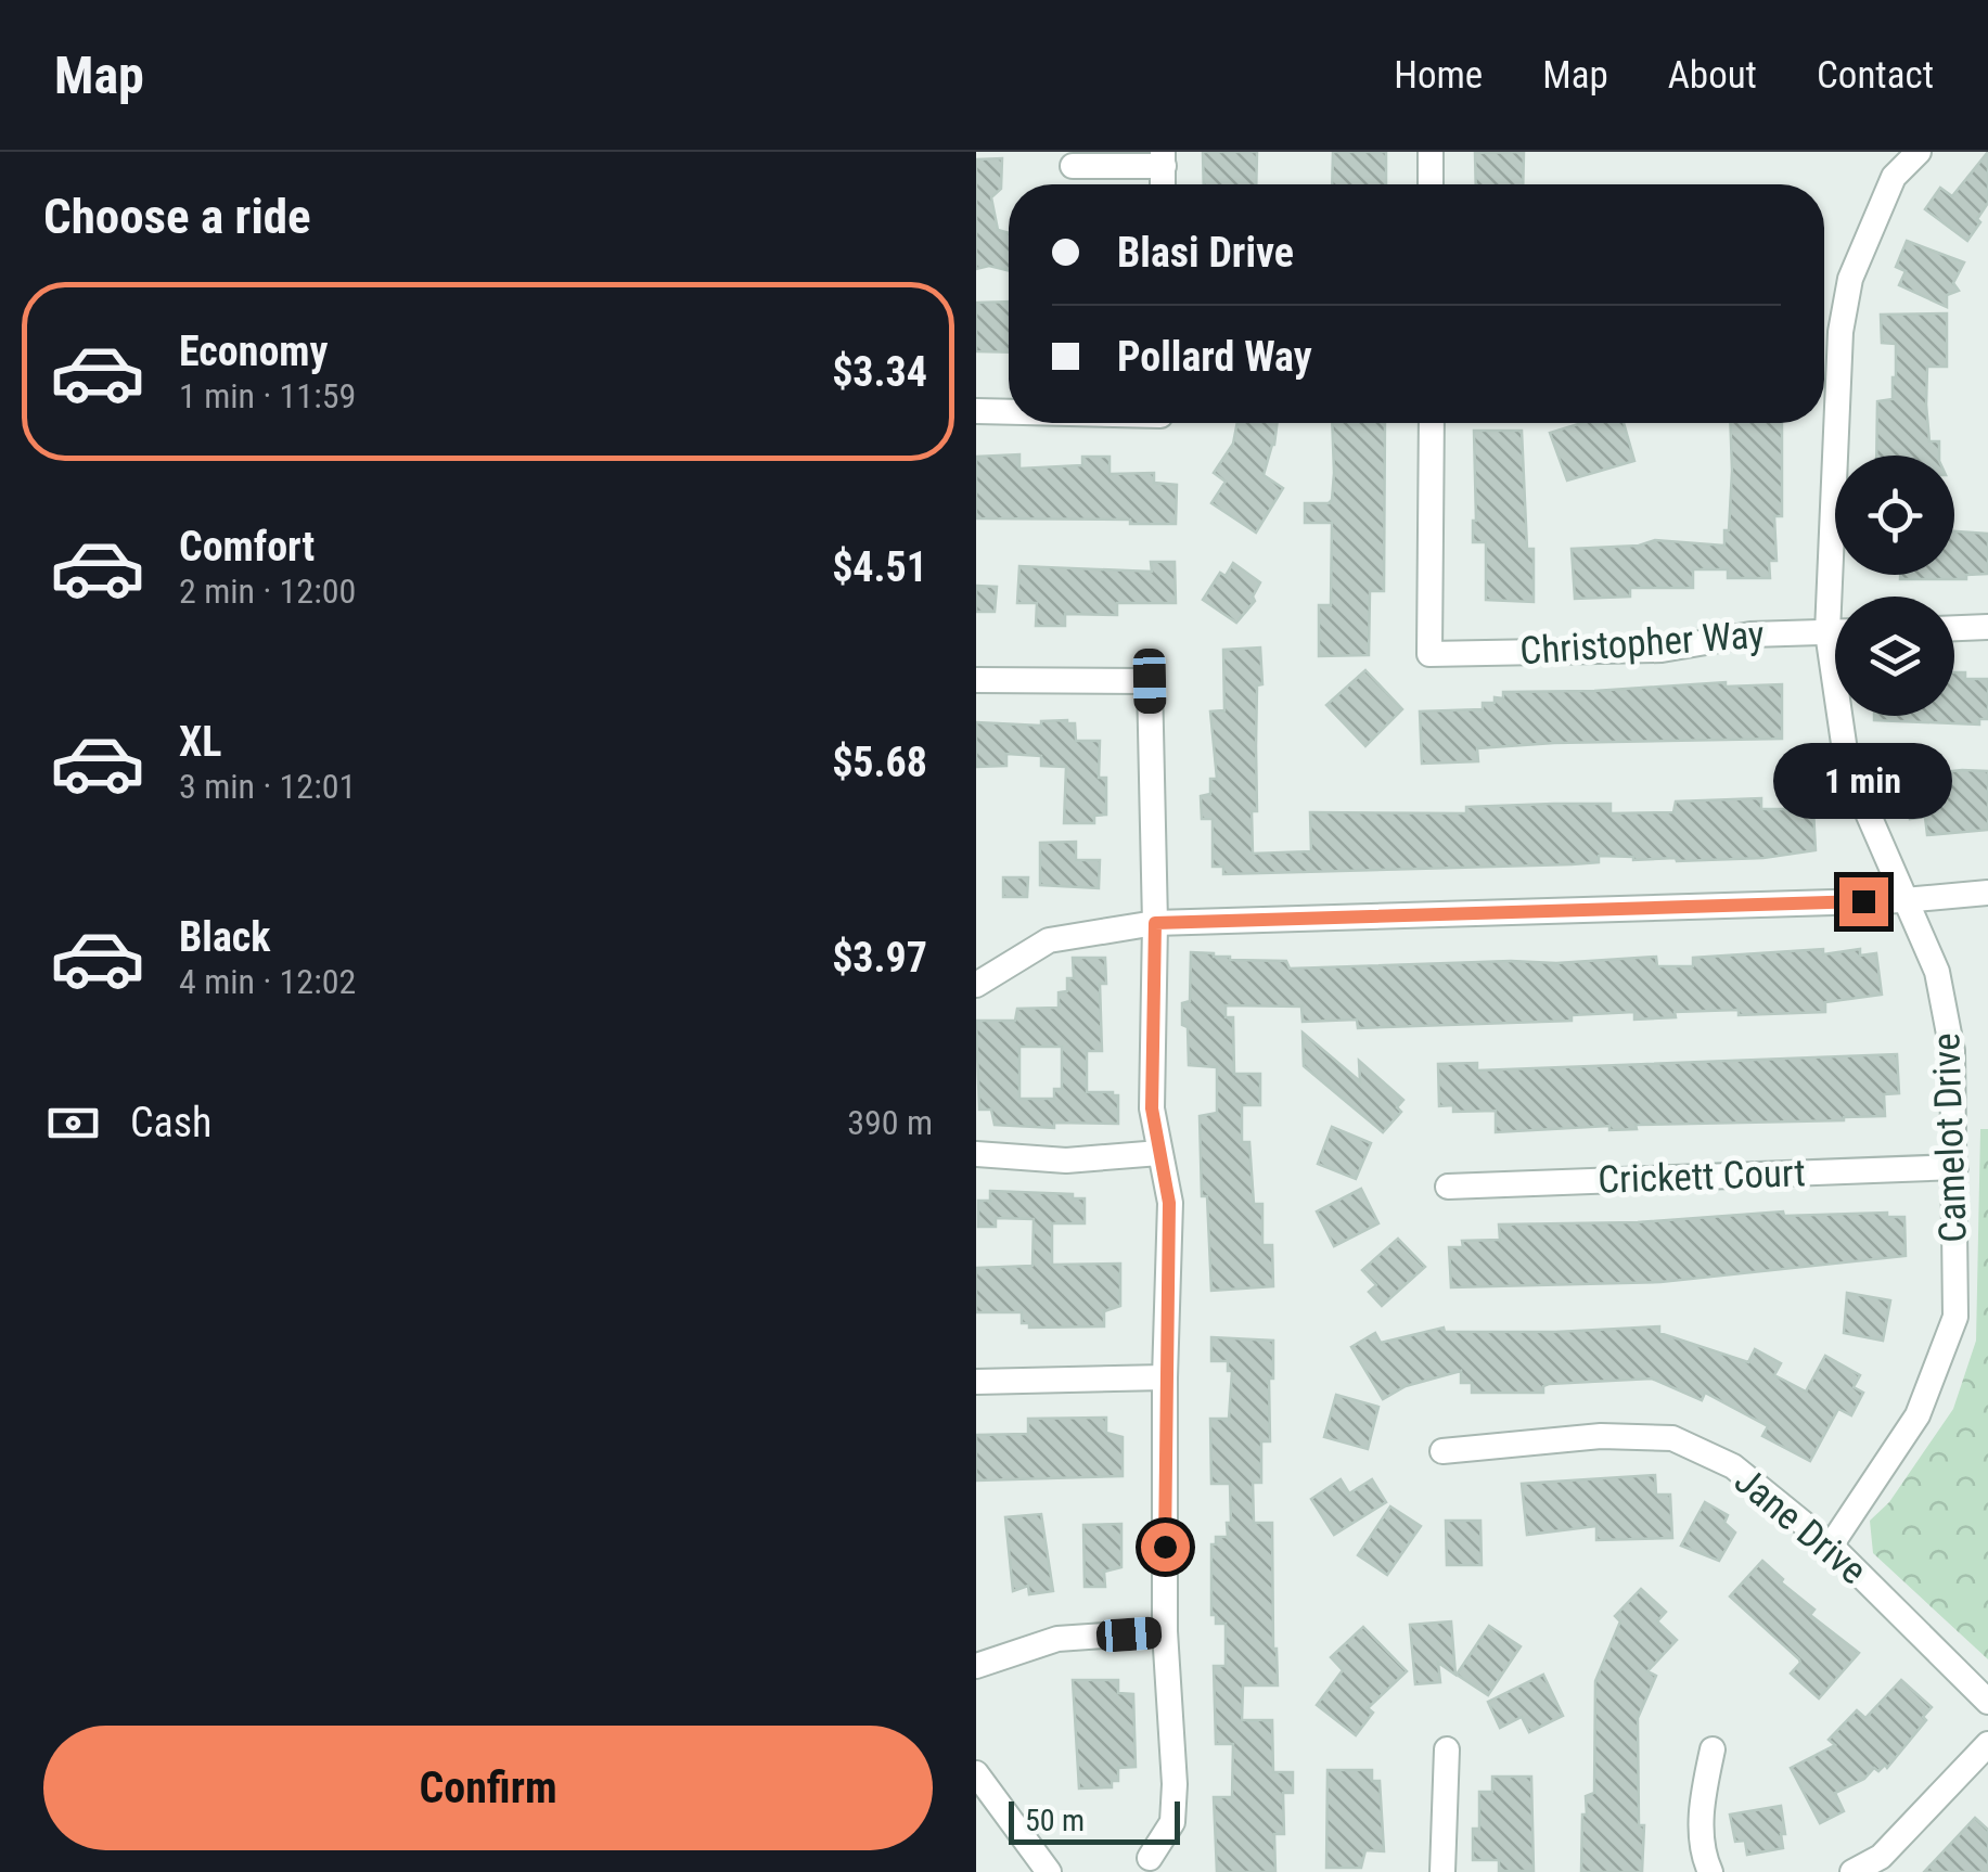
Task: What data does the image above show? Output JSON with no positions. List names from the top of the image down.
{
  "streets": {
    "street": [
      "Christopher Way",
      "Camelot Drive",
      "Crickett Court",
      "Jane Drive"
    ]
  },
  "crossings": [
    ["Christopher Way", "Camelot Drive"],
    ["Camelot Drive", "Crickett Court"],
    ["Camelot Drive", "Jane Drive"]
  ],
  "scale_bar": "50 m",
  "page": {
    "header": "Map",
    "nav": [
      "Home",
      "Map",
      "About",
      "Contact"
    ],
    "heading": "Choose a ride",
    "banner": ["Blasi Drive", "Pollard Way"],
    "list": [
      {
        "name": "Economy",
        "note": "1 min · 11:59",
        "value": "$3.34"
      },
      {
        "name": "Comfort",
        "note": "2 min · 12:00",
        "value": "$4.51"
      },
      {
        "name": "XL",
        "note": "3 min · 12:01",
        "value": "$5.68"
      },
      {
        "name": "Black",
        "note": "4 min · 12:02",
        "value": "$3.97"
      }
    ],
    "bubble": "1 min",
    "pay": ["Cash", "390 m"],
    "buttons": "Confirm",
    "scale": "50 m"
  }
}
